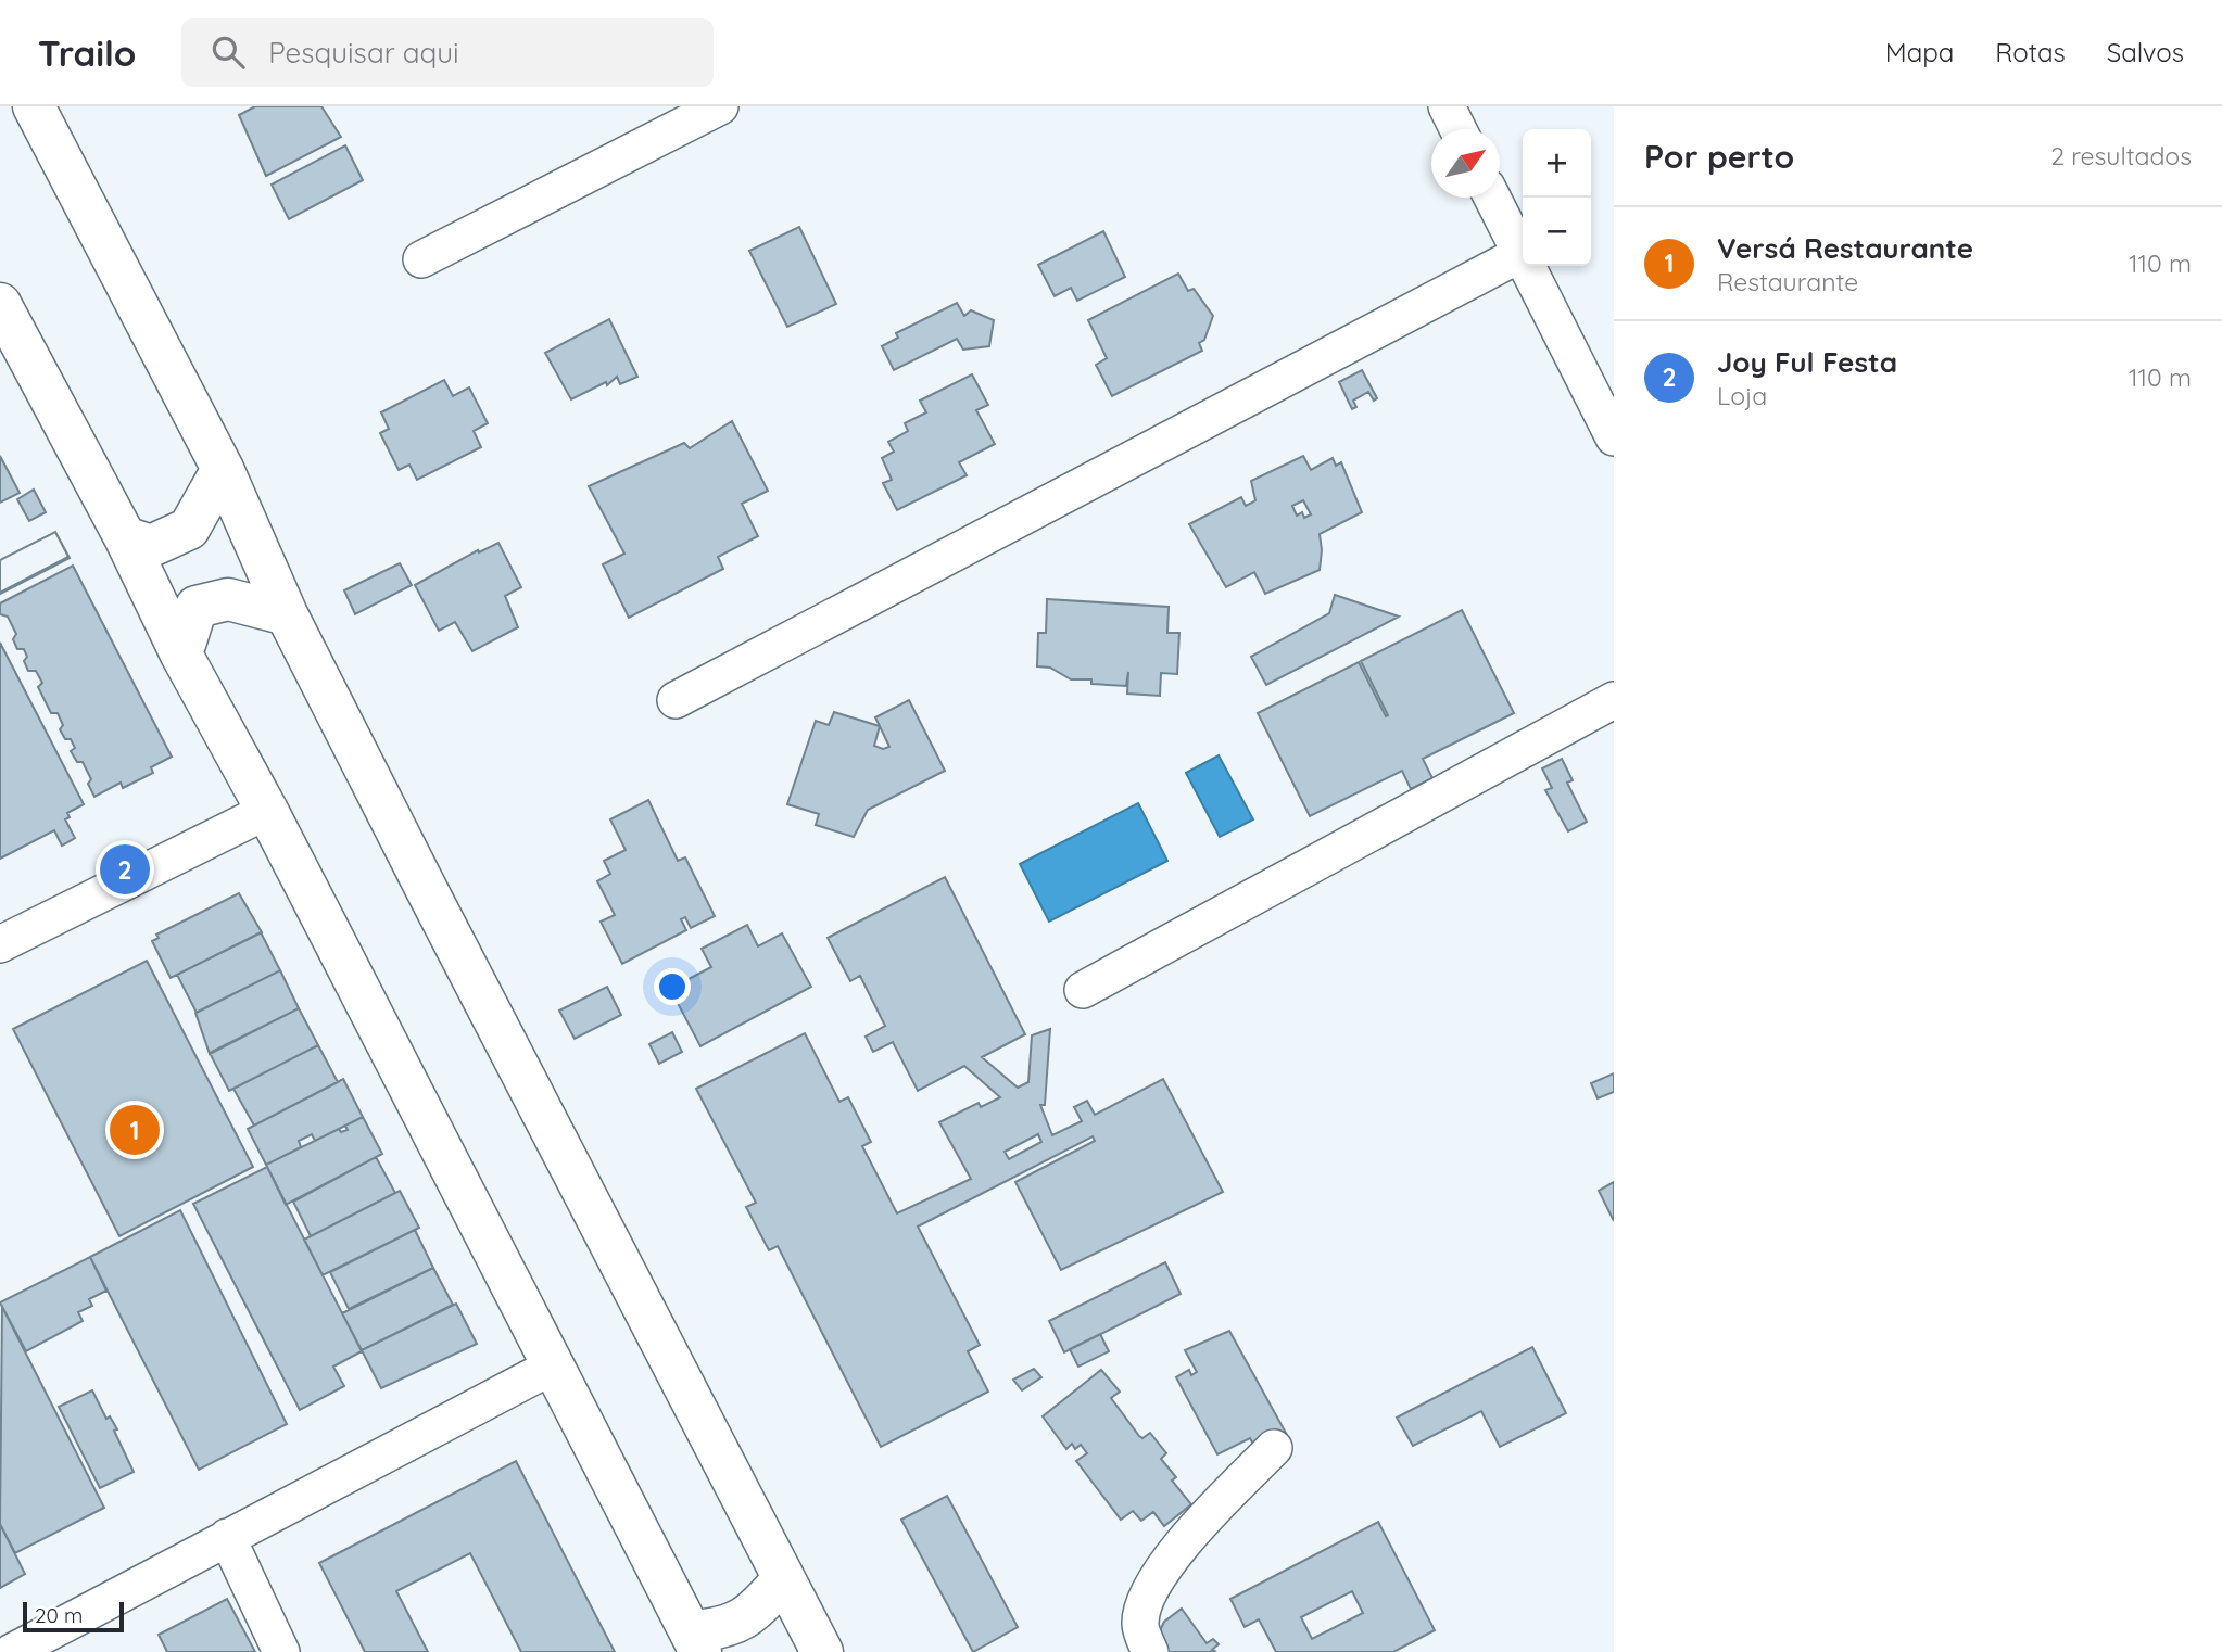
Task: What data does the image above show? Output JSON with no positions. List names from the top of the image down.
{
  "scale_bar": "20 m",
  "north": "top right",
  "page": {
    "header": "Trailo",
    "search": "Pesquisar aqui",
    "nav": ["Mapa", "Rotas", "Salvos"],
    "heading": ["Por perto", "2 resultados"],
    "map_buttons": ["+", "−"],
    "list": [
      {
        "mark": "1",
        "name": "Versá Restaurante",
        "note": "Restaurante",
        "value": "110 m"
      },
      {
        "mark": "2",
        "name": "Joy Ful Festa",
        "note": "Loja",
        "value": "110 m"
      }
    ],
    "pins": ["2", "1"],
    "scale": "20 m"
  }
}
